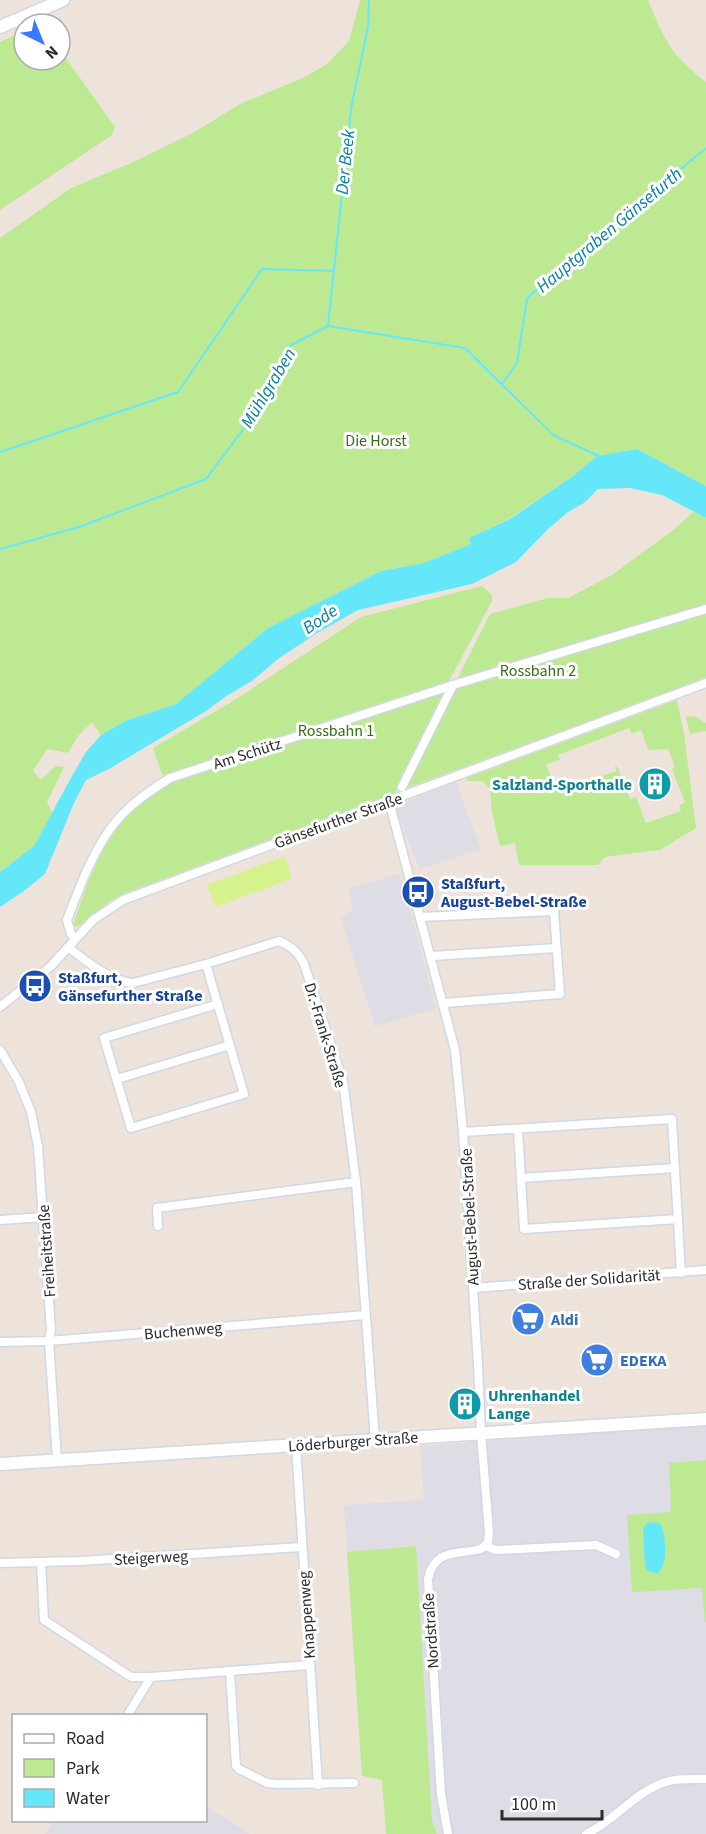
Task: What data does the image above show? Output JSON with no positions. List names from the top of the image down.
{
  "streets": {
    "street": [
      "Am Schütz",
      "Gänsefurther Straße",
      "Dr.-Frank-Straße",
      "August-Bebel-Straße",
      "Freiheitstraße",
      "Straße der Solidarität",
      "Buchenweg",
      "Löderburger Straße",
      "Steigerweg",
      "Knappenweg",
      "Nordstraße"
    ]
  },
  "crossings": [
    ["Am Schütz", "Gänsefurther Straße"],
    ["Gänsefurther Straße", "Dr.-Frank-Straße"],
    ["Gänsefurther Straße", "August-Bebel-Straße"],
    ["Dr.-Frank-Straße", "Buchenweg"],
    ["Dr.-Frank-Straße", "Löderburger Straße"],
    ["August-Bebel-Straße", "Straße der Solidarität"],
    ["August-Bebel-Straße", "Löderburger Straße"],
    ["Freiheitstraße", "Buchenweg"],
    ["Freiheitstraße", "Löderburger Straße"],
    ["Löderburger Straße", "Knappenweg"],
    ["Steigerweg", "Knappenweg"]
  ],
  "water": [
    "Der Beek",
    "Hauptgraben Gänsefurth",
    "Mühlgraben",
    "Bode"
  ],
  "parks": ["Die Horst", "Rossbahn 2", "Rossbahn 1"],
  "places": {
    "building": ["Salzland-Sporthalle", "Uhrenhandel Lange"],
    "bus stop": ["Staßfurt, August-Bebel-Straße", "Staßfurt, Gänsefurther Straße"],
    "supermarket": ["Aldi", "EDEKA"]
  },
  "legend": ["Road", "Park", "Water"],
  "scale_bar": "100 m",
  "north": "bottom right"
}
